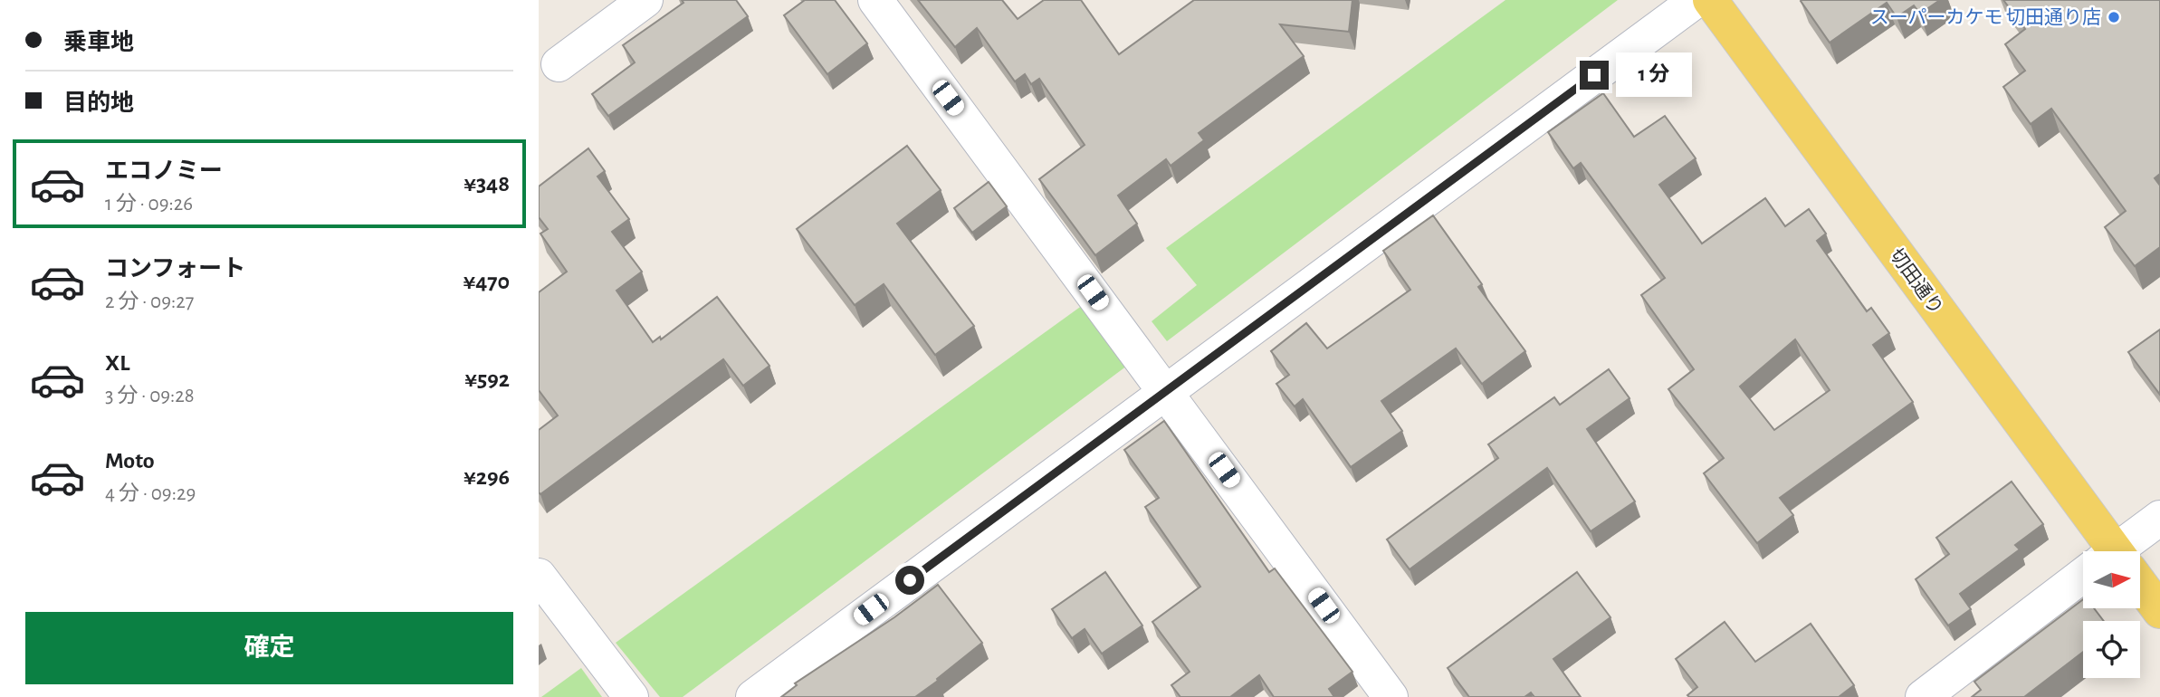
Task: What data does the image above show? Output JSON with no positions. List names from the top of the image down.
{
  "streets": {
    "main road": ["切田通り"]
  },
  "places": ["スーパーカケモ 切田通り店"],
  "north": "right",
  "page": {
    "banner": ["乗車地", "目的地"],
    "bubble": "1 分",
    "list": [
      {
        "name": "エコノミー",
        "note": "1 分 · 09:26",
        "value": "¥348"
      },
      {
        "name": "コンフォート",
        "note": "2 分 · 09:27",
        "value": "¥470"
      },
      {
        "name": "XL",
        "note": "3 分 · 09:28",
        "value": "¥592"
      },
      {
        "name": "Moto",
        "note": "4 分 · 09:29",
        "value": "¥296"
      }
    ],
    "buttons": "確定"
  }
}
